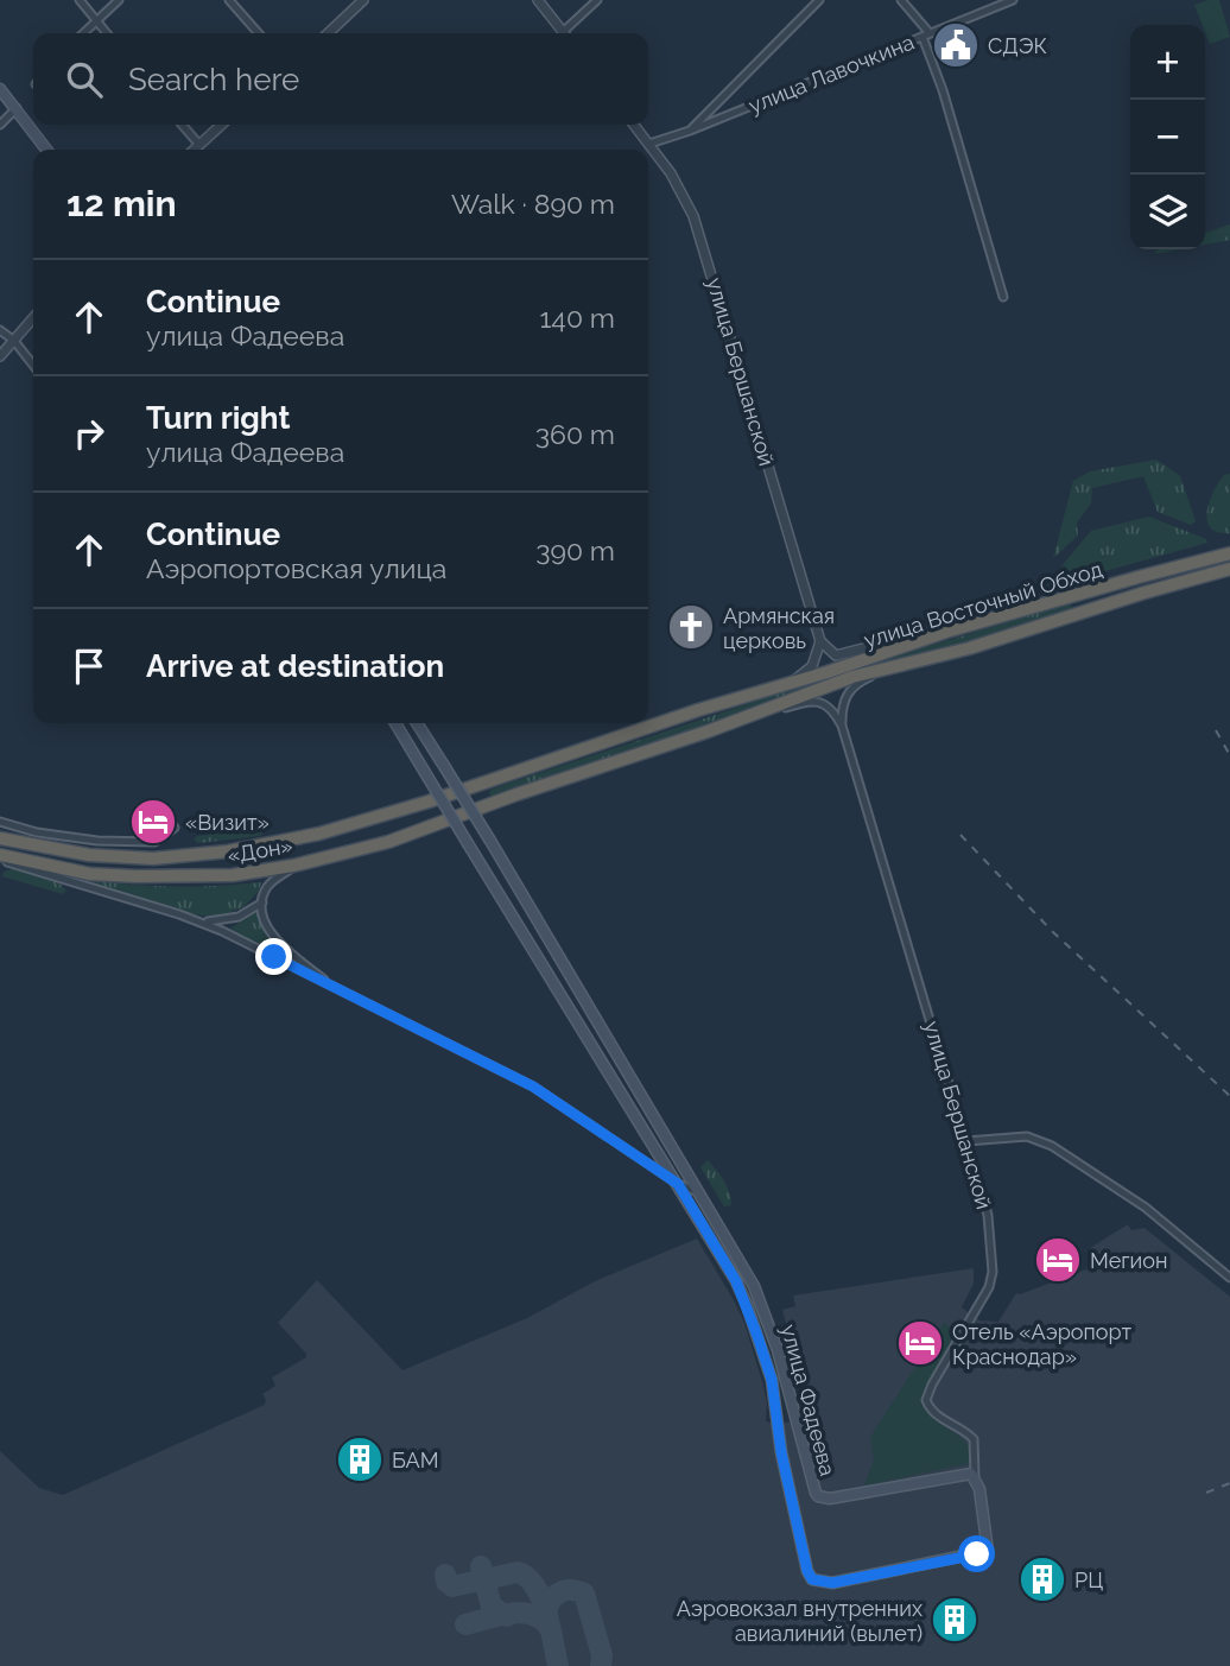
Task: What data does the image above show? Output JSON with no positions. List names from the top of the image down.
{
  "streets": {
    "highway": ["улица Восточный Обход", "«Дон»"],
    "main road": ["улица Фадеева"],
    "street": ["улица Лавочкина", "улица Бершанской"]
  },
  "crossings": [
    ["улица Лавочкина", "улица Бершанской"],
    ["улица Бершанской", "улица Фадеева"],
    ["улица Восточный Обход", "«Дон»"]
  ],
  "places": {
    "public building": ["СДЭК"],
    "church": ["Армянская церковь"],
    "hotel": ["«Визит»", "Мегион", "Отель «Аэропорт Краснодар»"],
    "building": ["БАМ", "РЦ", "Аэровокзал внутренних авиалиний (вылет)"]
  },
  "page": {
    "map_buttons": ["+", "−"],
    "search": "Search here",
    "heading": ["12 min", "Walk · 890 m"],
    "list": [
      ["Continue", "улица Фадеева", "140 m"],
      ["Turn right", "улица Фадеева", "360 m"],
      ["Continue", "Аэропортовская улица", "390 m"],
      "Arrive at destination"
    ]
  }
}
